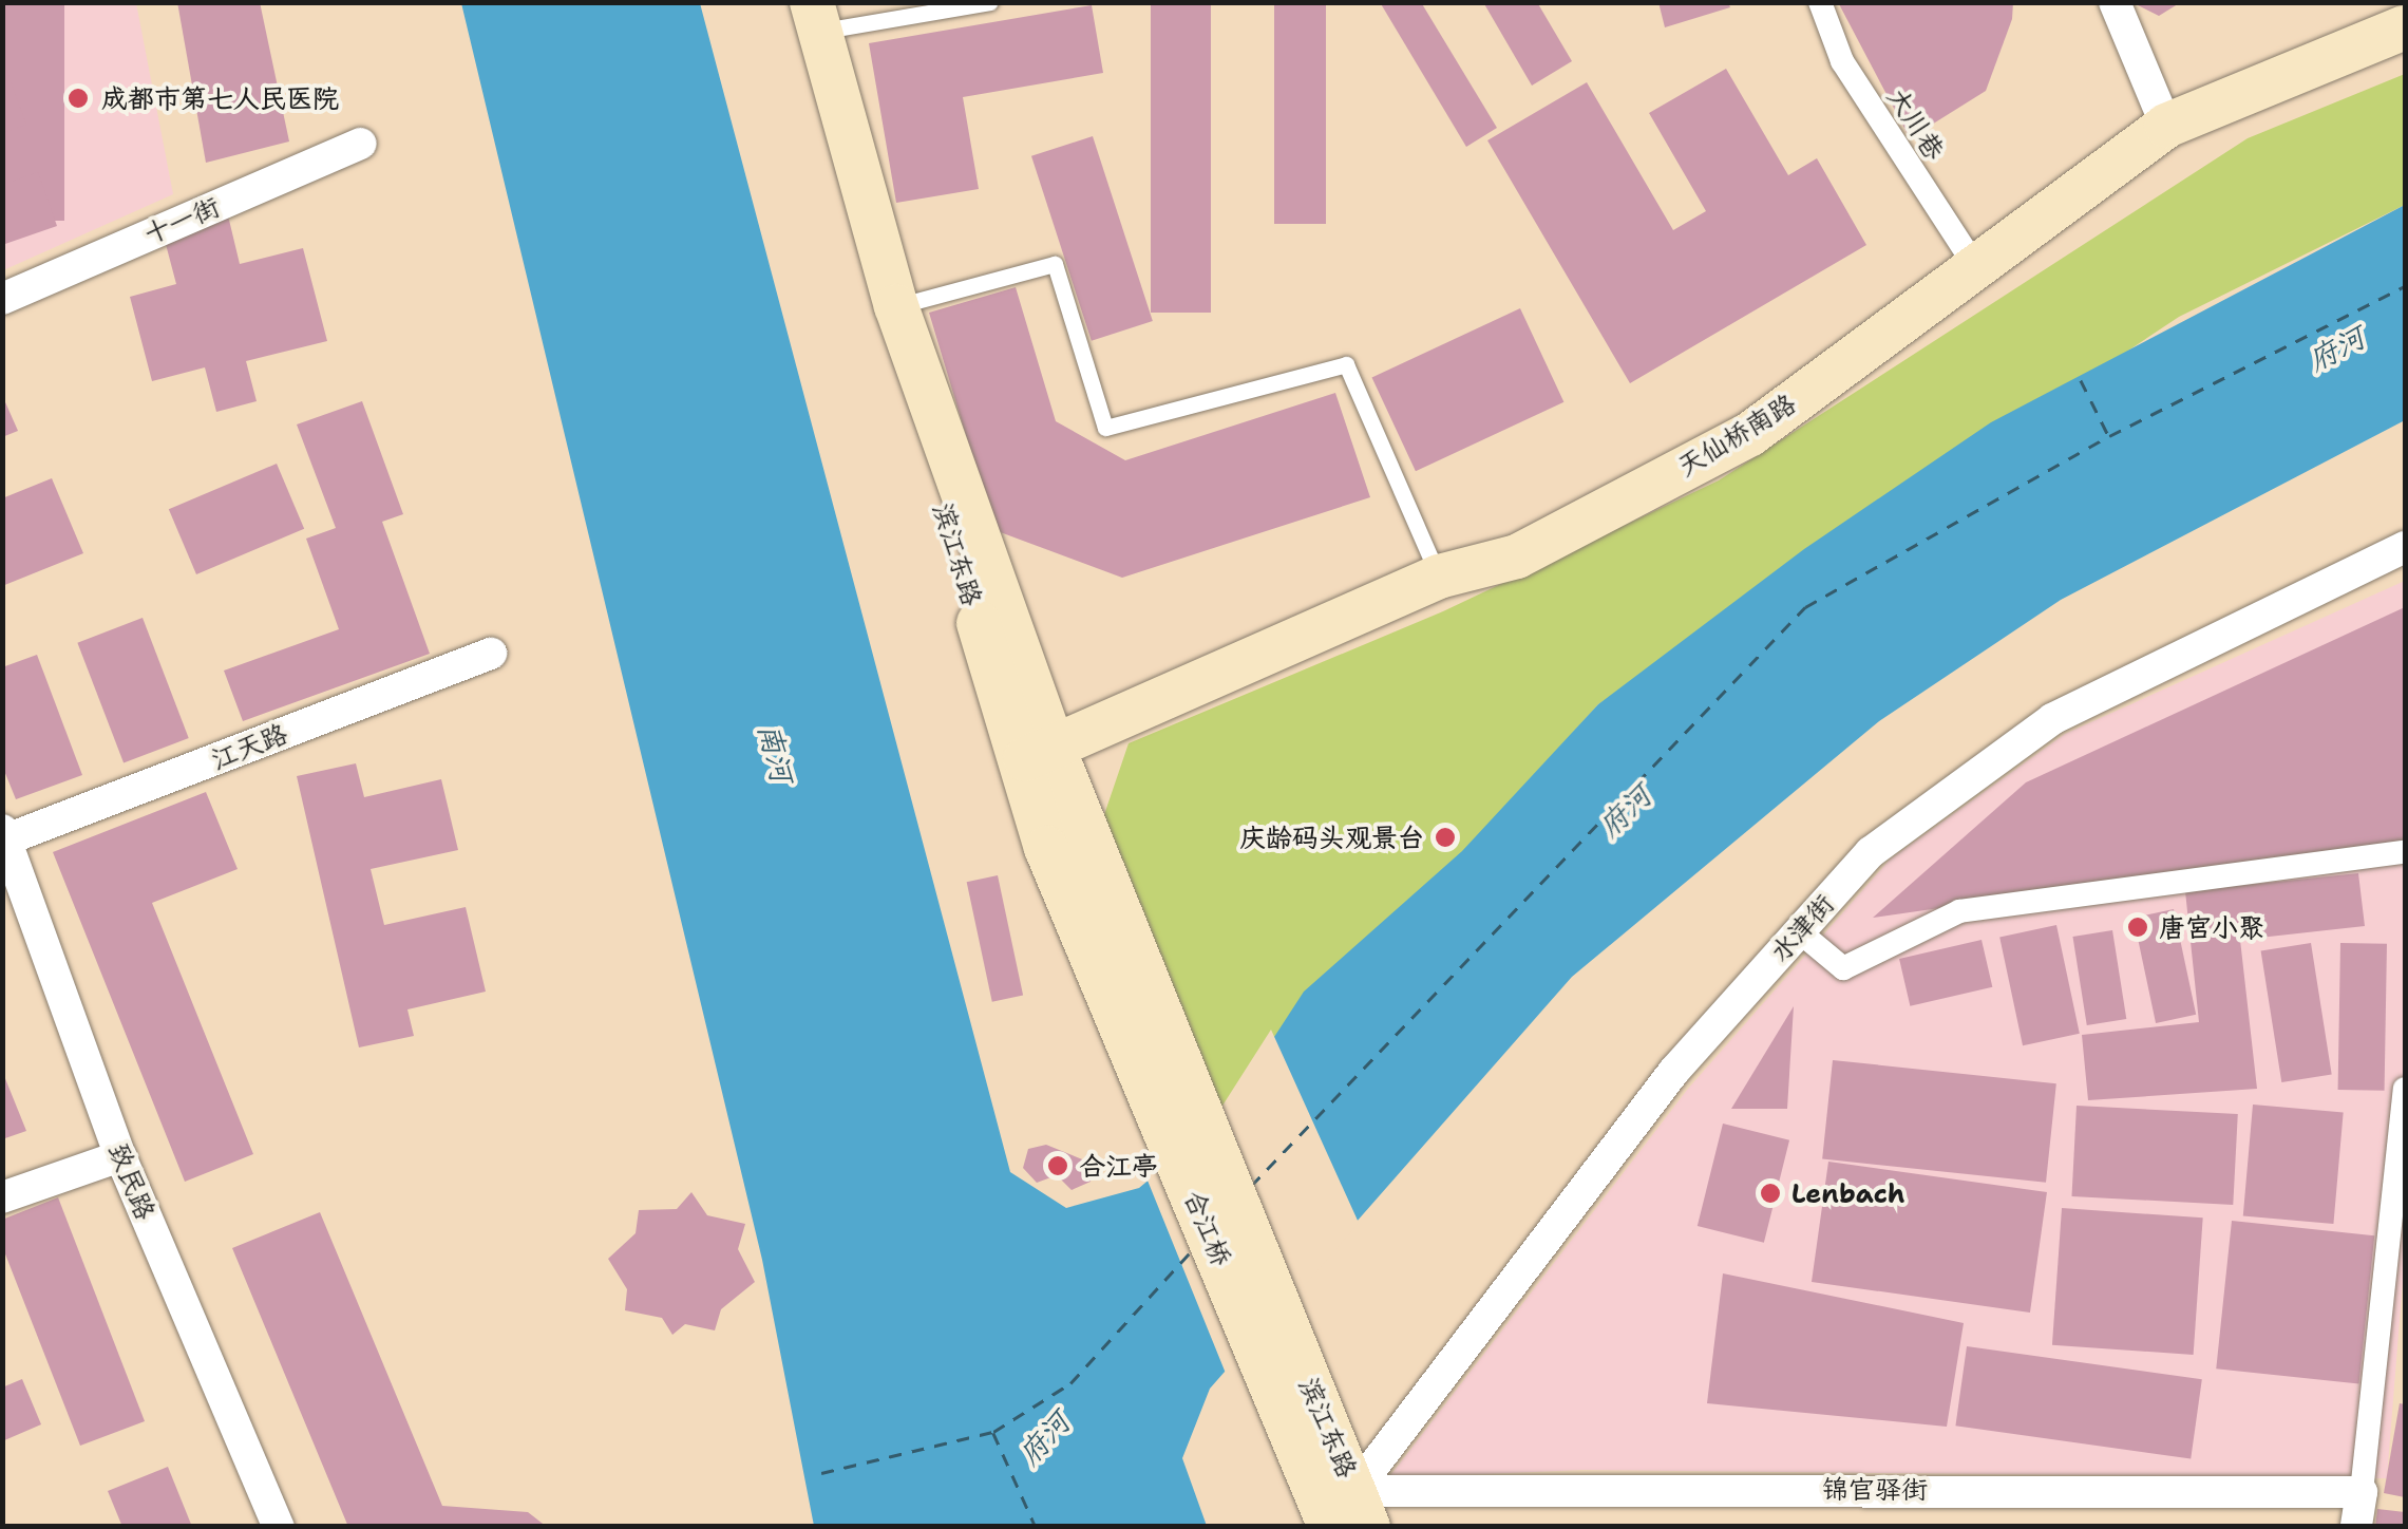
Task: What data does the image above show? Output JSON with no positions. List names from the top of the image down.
{
  "streets": {
    "main road": ["天仙桥南路", "滨江东路", "合江桥"],
    "street": [
      "大川巷",
      "十一街",
      "江天路",
      "水津街",
      "致民路",
      "锦官驿街"
    ]
  },
  "crossings": [
    ["大川巷", "天仙桥南路"],
    ["天仙桥南路", "滨江东路"],
    ["滨江东路", "水津街"],
    ["滨江东路", "合江桥"],
    ["滨江东路", "锦官驿街"],
    ["江天路", "致民路"],
    ["水津街", "锦官驿街"]
  ],
  "water": ["府河", "南河"],
  "places": [
    "成都市第七人民医院",
    "庆龄码头观景台",
    "唐宫小聚",
    "合江亭",
    "Lenbach"
  ]
}
